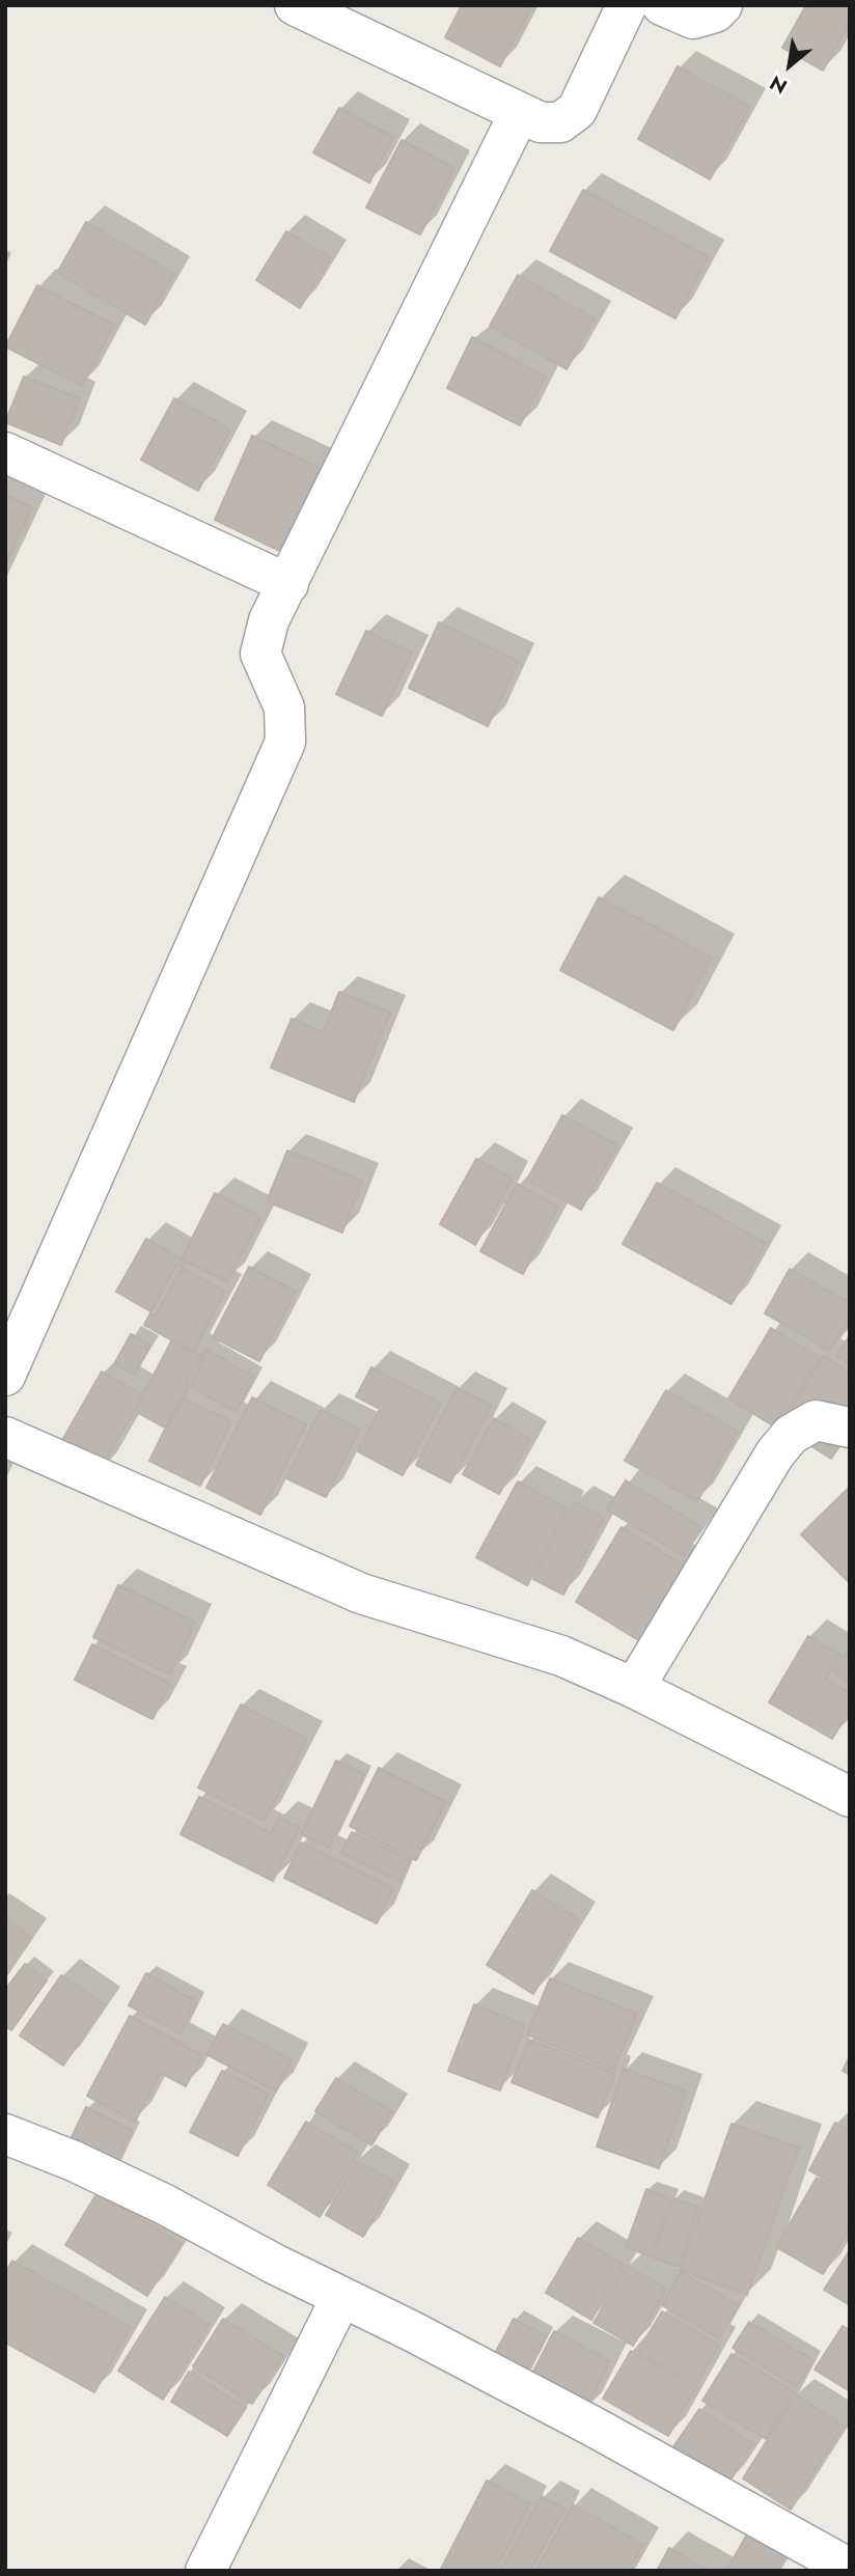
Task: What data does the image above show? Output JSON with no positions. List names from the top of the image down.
{
  "north": "bottom left"
}
